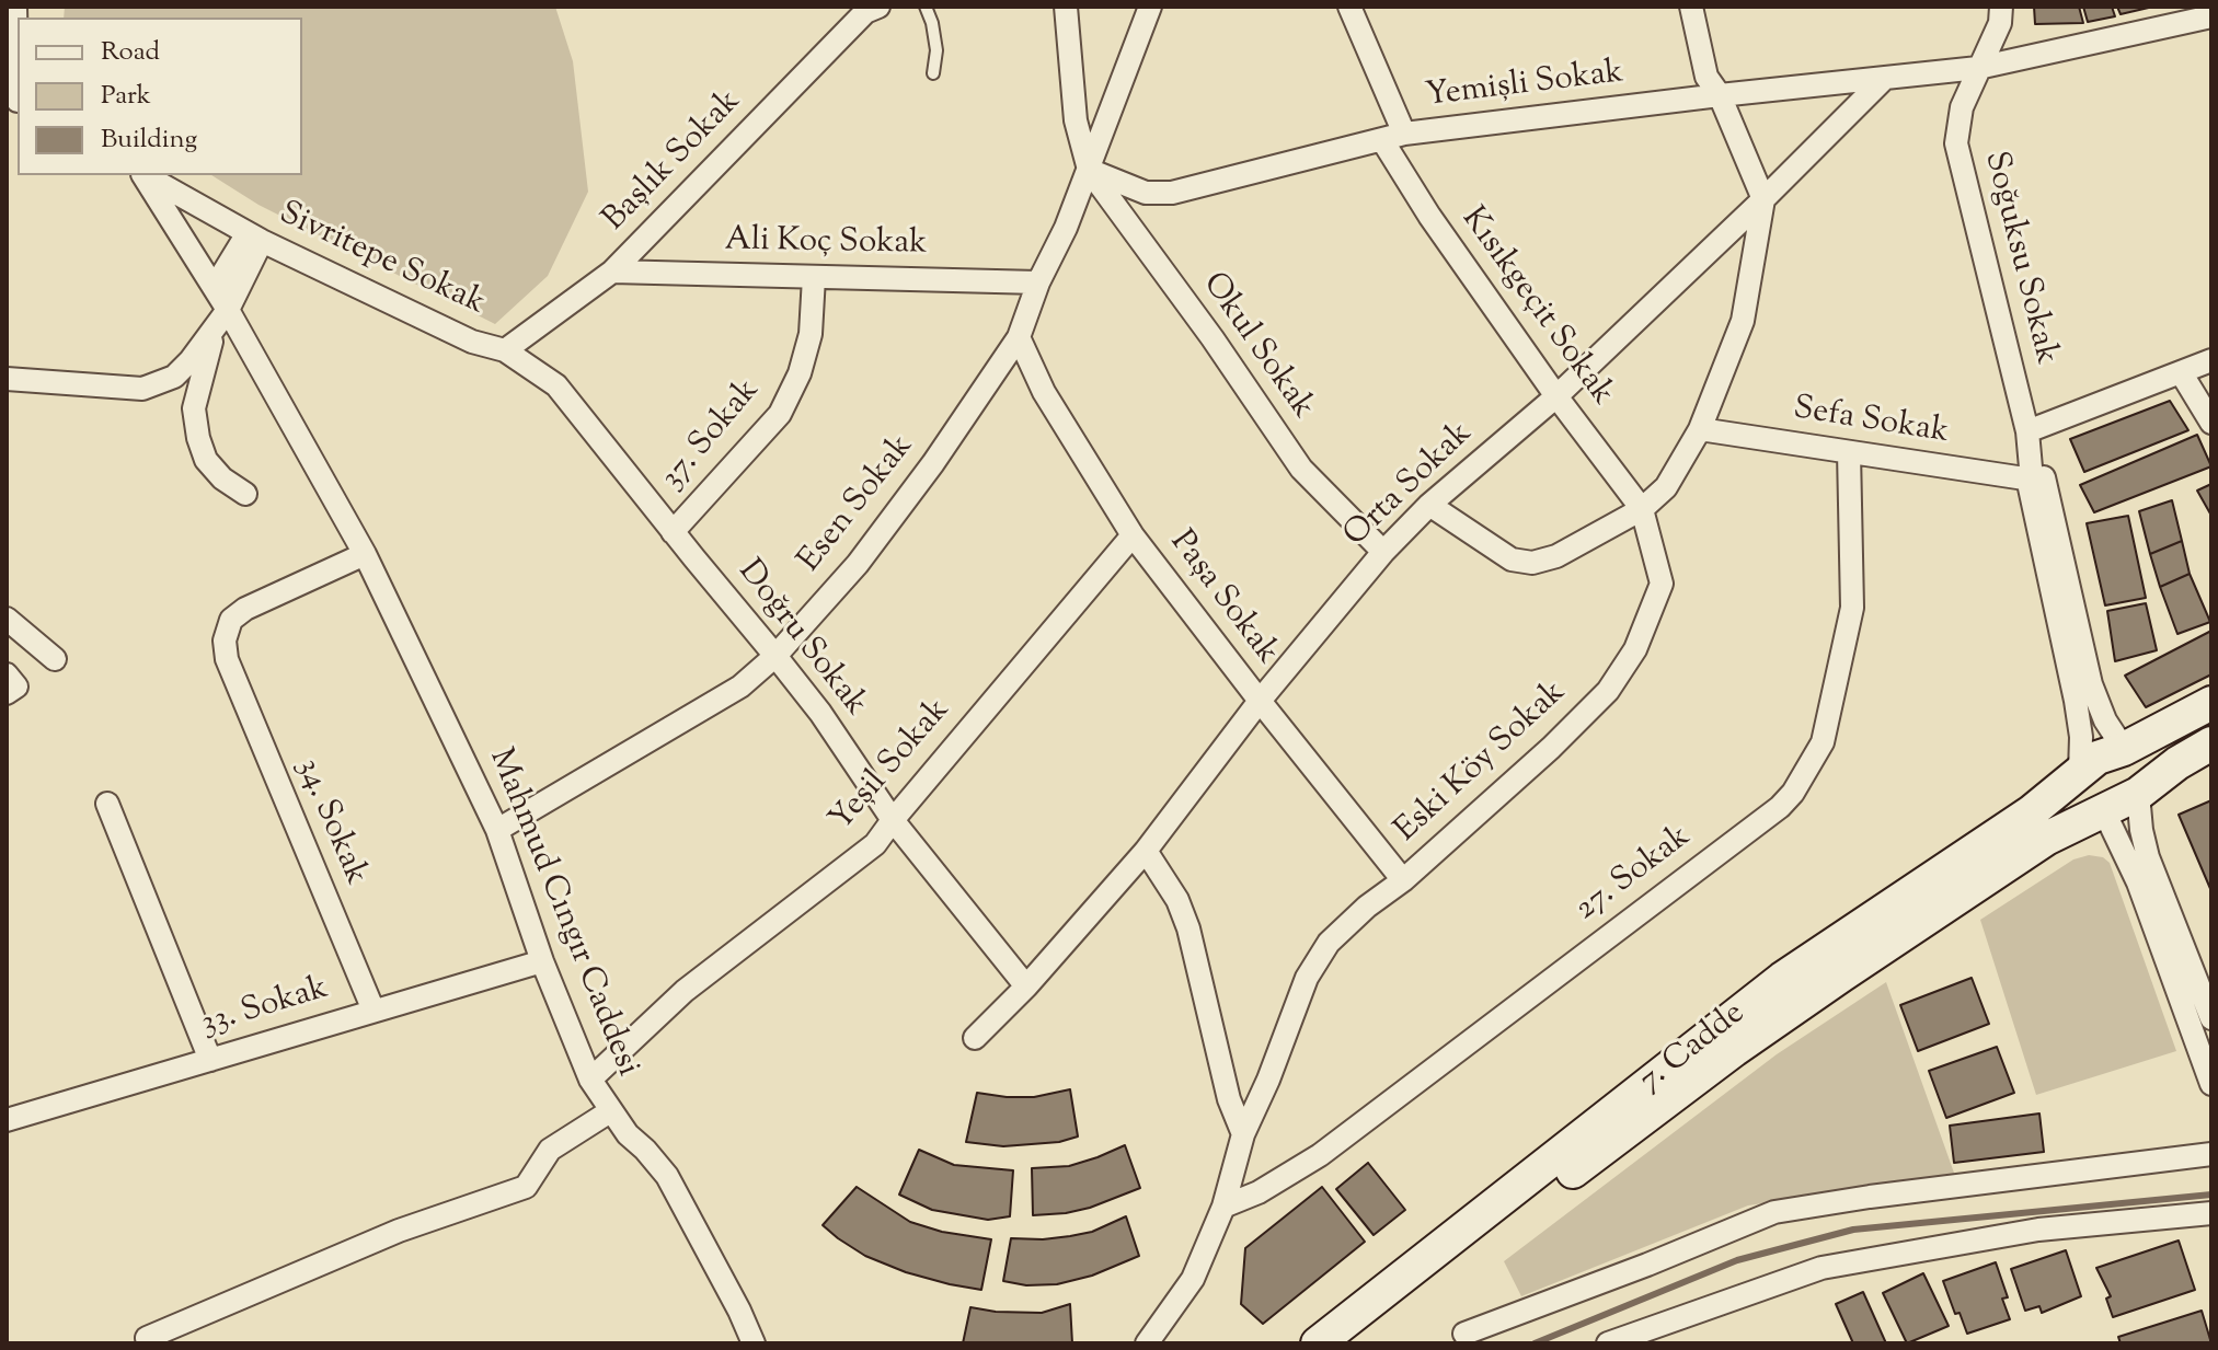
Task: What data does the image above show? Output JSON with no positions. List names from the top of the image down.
{
  "streets": {
    "main road": ["7. Cadde"],
    "street": [
      "Yemişli Sokak",
      "Başlık Sokak",
      "Ali Koç Sokak",
      "Soğuksu Sokak",
      "Sivritepe Sokak",
      "Kısıkgeçit Sokak",
      "Okul Sokak",
      "Sefa Sokak",
      "37. Sokak",
      "Orta Sokak",
      "Esen Sokak",
      "Paşa Sokak",
      "Doğru Sokak",
      "Eski Köy Sokak",
      "Yeşil Sokak",
      "34. Sokak",
      "27. Sokak",
      "Mahmud Cıngır Caddesi",
      "33. Sokak"
    ]
  },
  "crossings": [
    ["Yemişli Sokak", "Soğuksu Sokak"],
    ["Yemişli Sokak", "Kısıkgeçit Sokak"],
    ["Yemişli Sokak", "Okul Sokak"],
    ["Yemişli Sokak", "Orta Sokak"],
    ["Yemişli Sokak", "Esen Sokak"],
    ["Başlık Sokak", "Ali Koç Sokak"],
    ["Başlık Sokak", "Sivritepe Sokak"],
    ["Başlık Sokak", "Doğru Sokak"],
    ["Ali Koç Sokak", "37. Sokak"],
    ["Ali Koç Sokak", "Esen Sokak"],
    ["Soğuksu Sokak", "Sefa Sokak"],
    ["Soğuksu Sokak", "7. Cadde"],
    ["Sivritepe Sokak", "Doğru Sokak"],
    ["Kısıkgeçit Sokak", "Orta Sokak"],
    ["Kısıkgeçit Sokak", "Eski Köy Sokak"],
    ["Okul Sokak", "Orta Sokak"],
    ["Okul Sokak", "Esen Sokak"],
    ["Sefa Sokak", "27. Sokak"],
    ["37. Sokak", "Doğru Sokak"],
    ["Orta Sokak", "Paşa Sokak"],
    ["Orta Sokak", "Doğru Sokak"],
    ["Esen Sokak", "Paşa Sokak"],
    ["Esen Sokak", "Doğru Sokak"],
    ["Esen Sokak", "Mahmud Cıngır Caddesi"],
    ["Paşa Sokak", "Eski Köy Sokak"],
    ["Paşa Sokak", "Yeşil Sokak"],
    ["Doğru Sokak", "Yeşil Sokak"],
    ["Eski Köy Sokak", "27. Sokak"],
    ["Yeşil Sokak", "Mahmud Cıngır Caddesi"],
    ["34. Sokak", "Mahmud Cıngır Caddesi"],
    ["34. Sokak", "33. Sokak"],
    ["Mahmud Cıngır Caddesi", "33. Sokak"]
  ],
  "legend": ["Road", "Park", "Building"]
}
